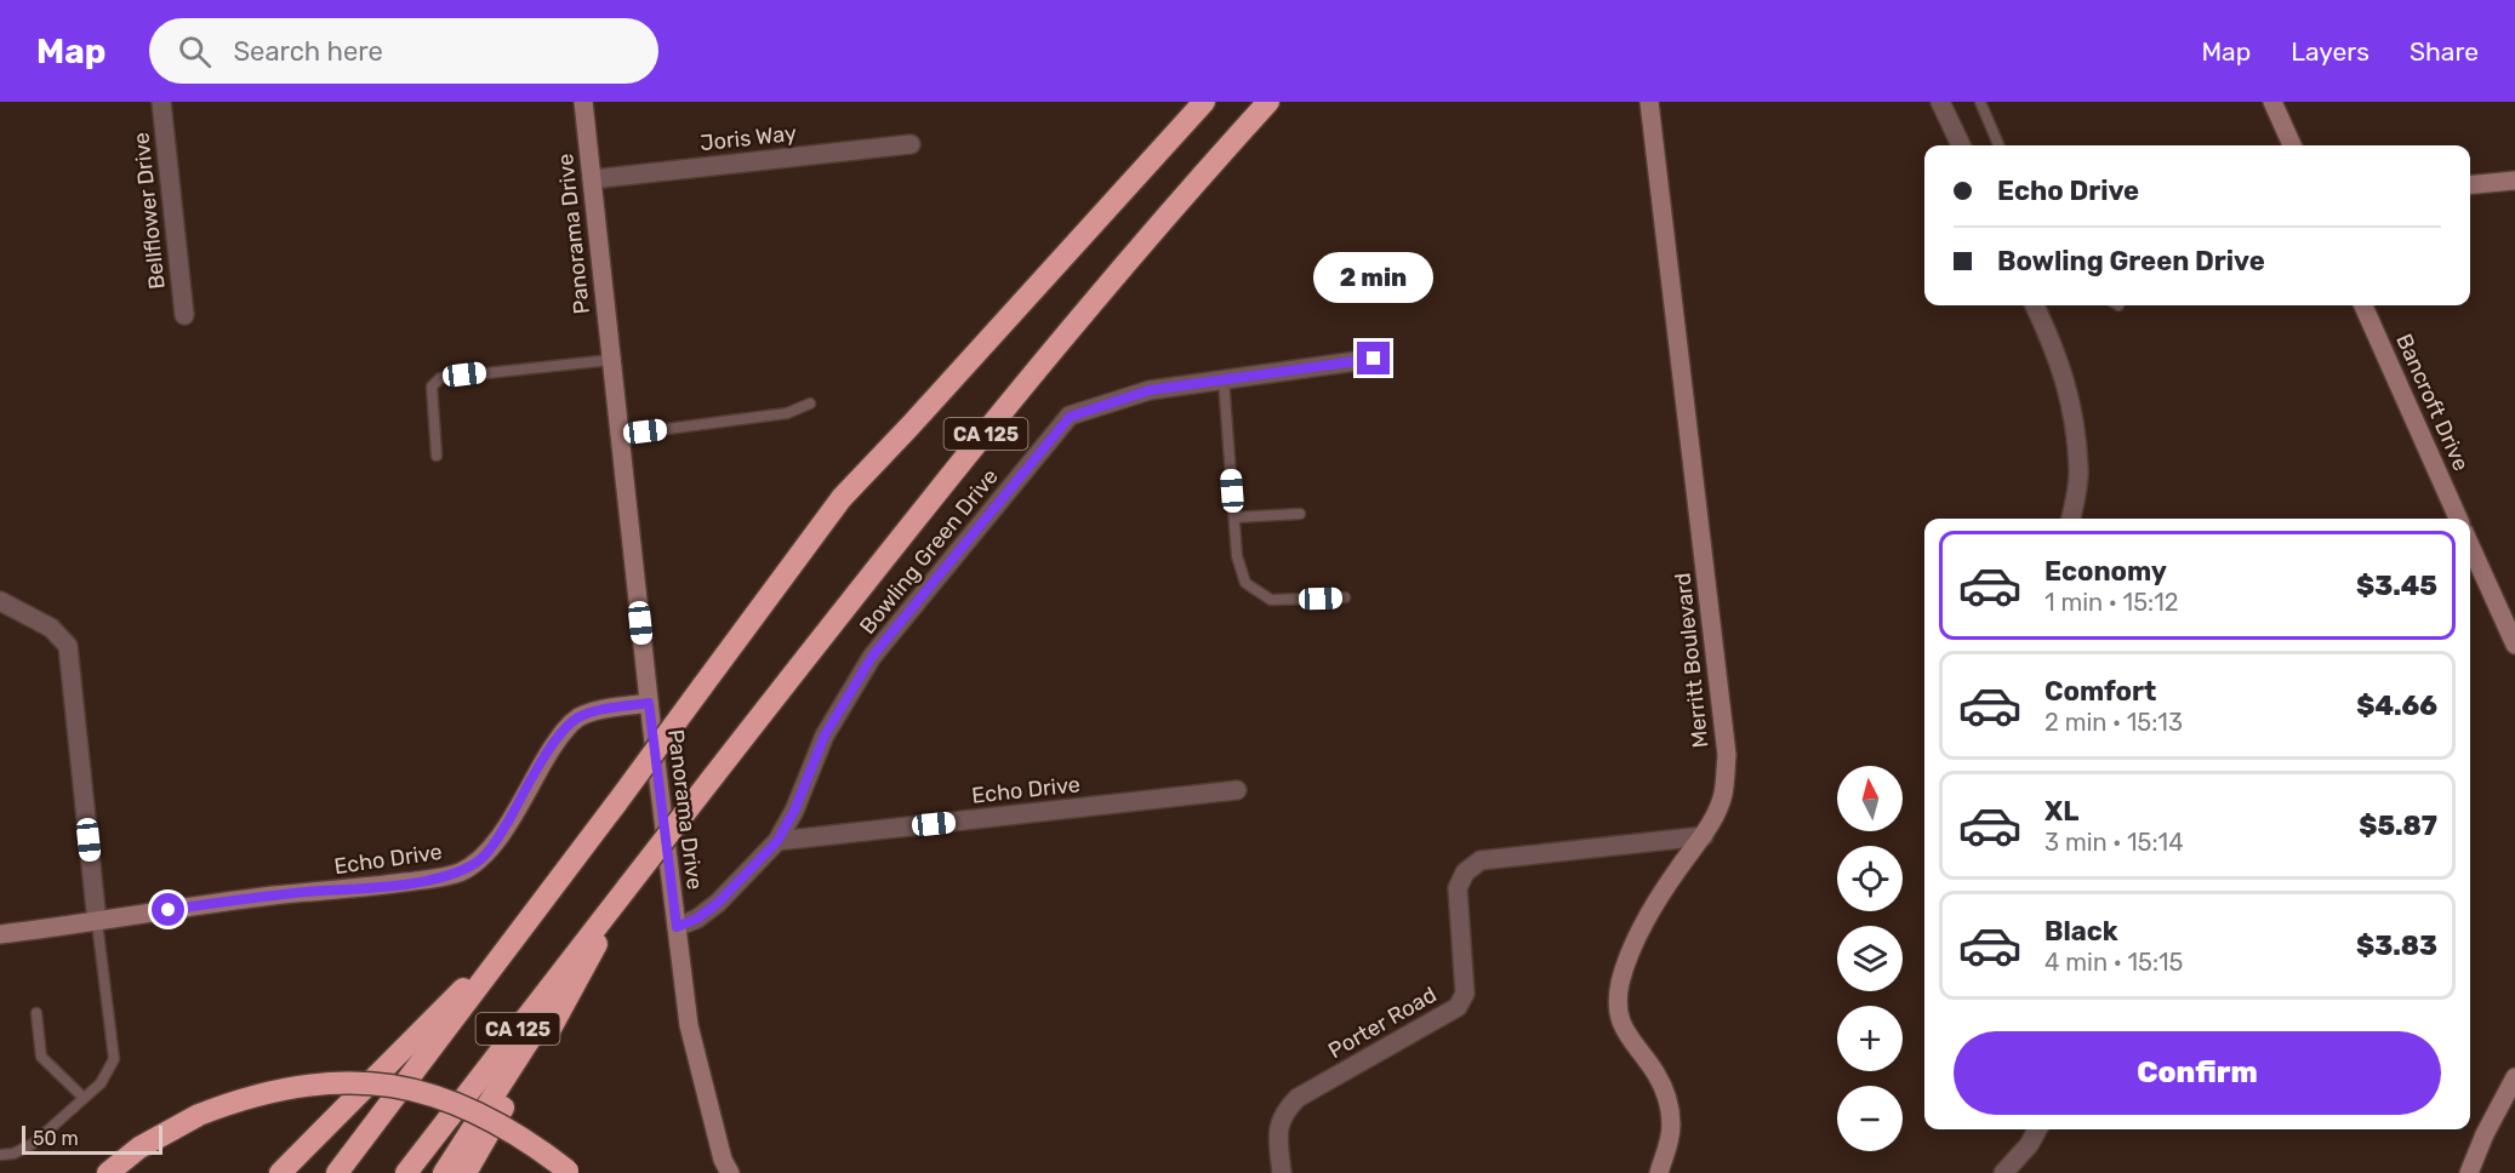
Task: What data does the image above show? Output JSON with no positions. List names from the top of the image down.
{
  "streets": {
    "highway": ["CA 125"],
    "street": [
      "Joris Way",
      "Bellflower Drive",
      "Panorama Drive",
      "Bancroft Drive",
      "Bowling Green Drive",
      "Merritt Boulevard",
      "Echo Drive",
      "Porter Road"
    ]
  },
  "crossings": [
    ["Joris Way", "Panorama Drive"],
    ["Panorama Drive", "Bowling Green Drive"],
    ["Panorama Drive", "Echo Drive"],
    ["Bowling Green Drive", "Echo Drive"],
    ["Merritt Boulevard", "Porter Road"]
  ],
  "scale_bar": "50 m",
  "north": "top",
  "page": {
    "header": "Map",
    "search": "Search here",
    "nav": ["Map", "Layers", "Share"],
    "banner": ["Echo Drive", "Bowling Green Drive"],
    "bubble": "2 min",
    "list": [
      {
        "name": "Economy",
        "note": "1 min · 15:12",
        "value": "$3.45"
      },
      {
        "name": "Comfort",
        "note": "2 min · 15:13",
        "value": "$4.66"
      },
      {
        "name": "XL",
        "note": "3 min · 15:14",
        "value": "$5.87"
      },
      {
        "name": "Black",
        "note": "4 min · 15:15",
        "value": "$3.83"
      }
    ],
    "map_buttons": ["+", "−"],
    "buttons": "Confirm",
    "scale": "50 m"
  }
}
